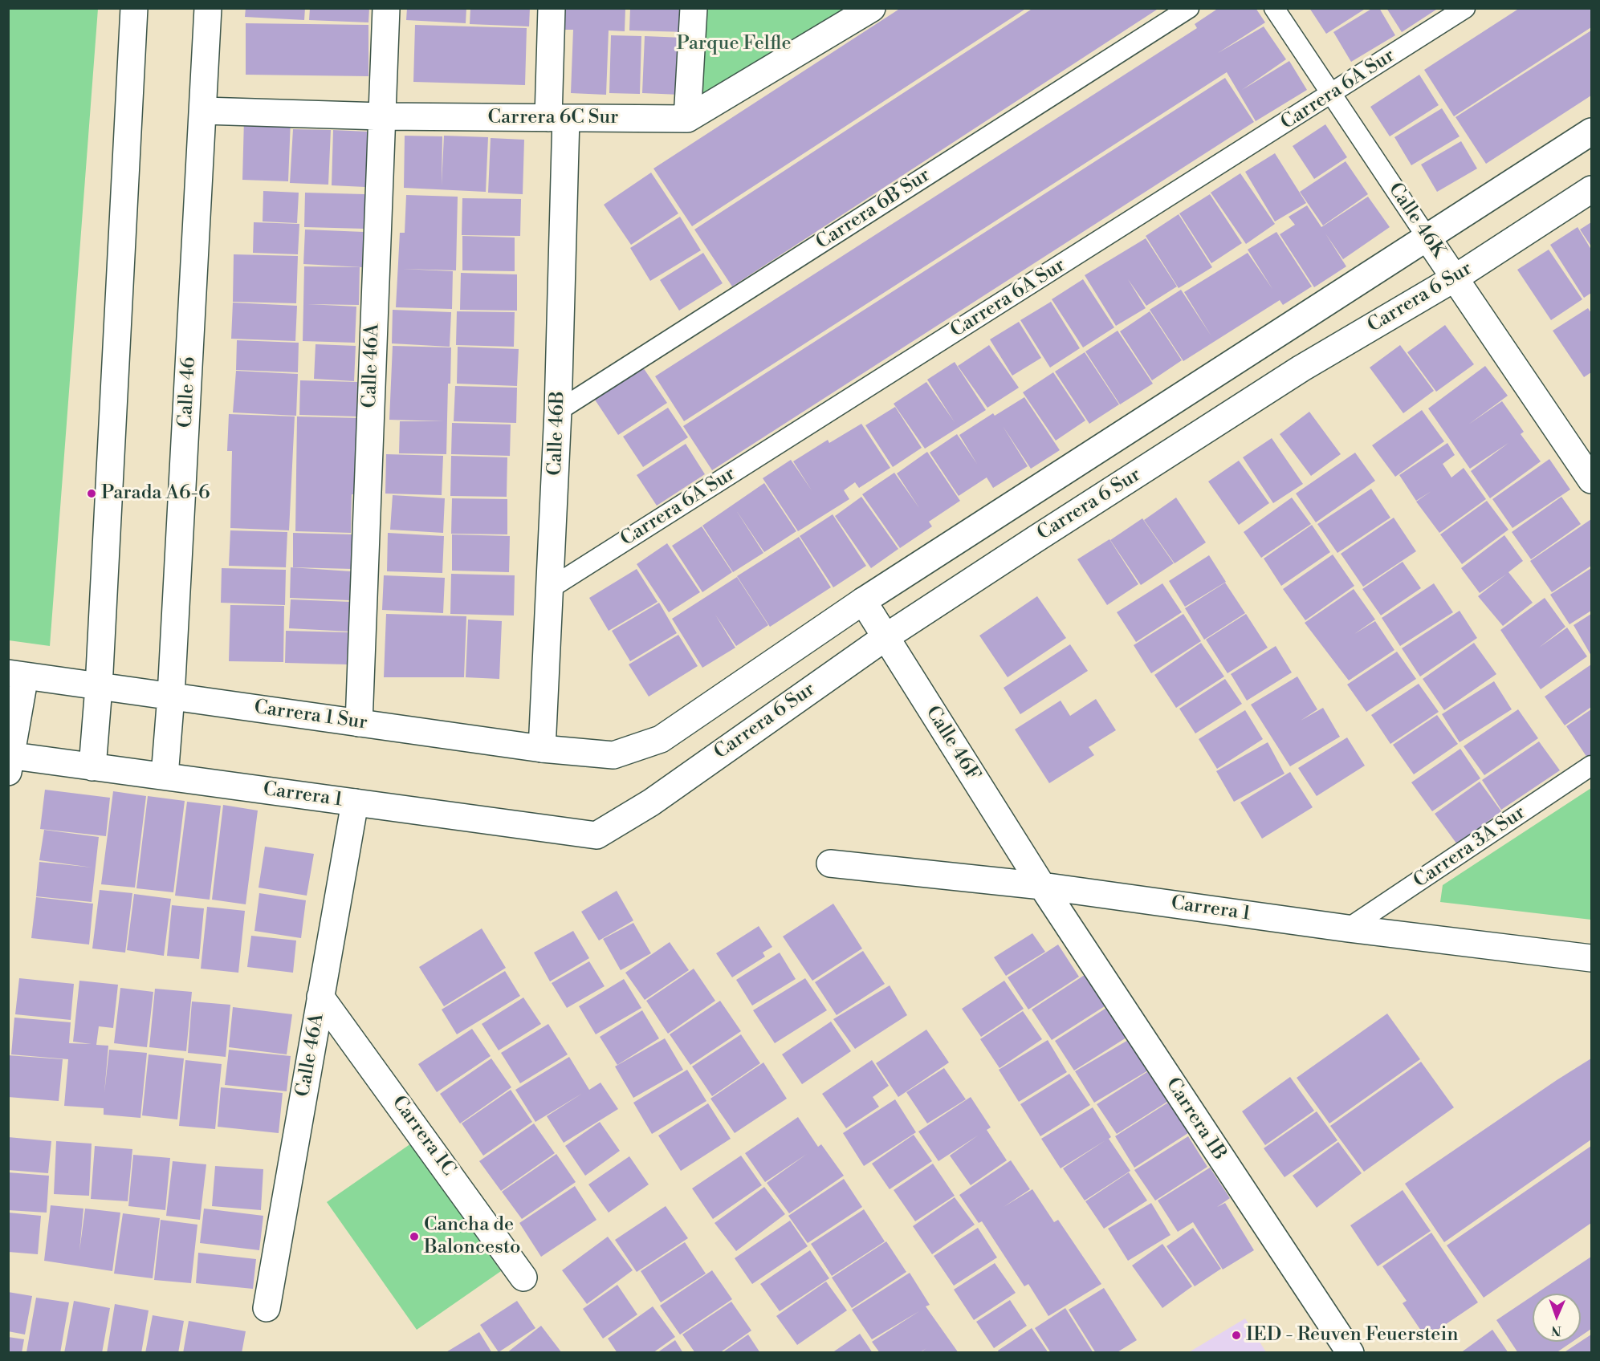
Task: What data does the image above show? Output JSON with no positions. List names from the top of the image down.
{
  "streets": {
    "street": [
      "Carrera 6C Sur",
      "Calle 46K",
      "Carrera 6 Sur",
      "Calle 46A",
      "Calle 46",
      "Calle 46B",
      "Carrera 1 Sur",
      "Calle 46F",
      "Carrera 1",
      "Carrera 1B",
      "Carrera 1C"
    ],
    "lane": ["Carrera 6A Sur", "Carrera 6B Sur", "Carrera 3A Sur"]
  },
  "crossings": [
    ["Carrera 6A Sur", "Calle 46K"],
    ["Carrera 6A Sur", "Calle 46B"],
    ["Carrera 6C Sur", "Calle 46A"],
    ["Carrera 6C Sur", "Calle 46"],
    ["Carrera 6C Sur", "Calle 46B"],
    ["Carrera 6B Sur", "Calle 46B"],
    ["Calle 46K", "Carrera 6 Sur"],
    ["Carrera 6 Sur", "Calle 46F"],
    ["Carrera 6 Sur", "Carrera 1"],
    ["Calle 46A", "Carrera 1 Sur"],
    ["Calle 46A", "Carrera 1"],
    ["Calle 46A", "Carrera 1C"],
    ["Calle 46", "Carrera 1 Sur"],
    ["Calle 46", "Carrera 1"],
    ["Calle 46B", "Carrera 1 Sur"],
    ["Carrera 1 Sur", "Calle 46F"],
    ["Calle 46F", "Carrera 1"],
    ["Calle 46F", "Carrera 1B"],
    ["Carrera 1", "Carrera 3A Sur"],
    ["Carrera 1", "Carrera 1B"]
  ],
  "parks": ["Parque Felfle"],
  "places": ["Parada A6-6", "Cancha de Baloncesto", "IED - Reuven Feuerstein"],
  "north": "bottom"
}
